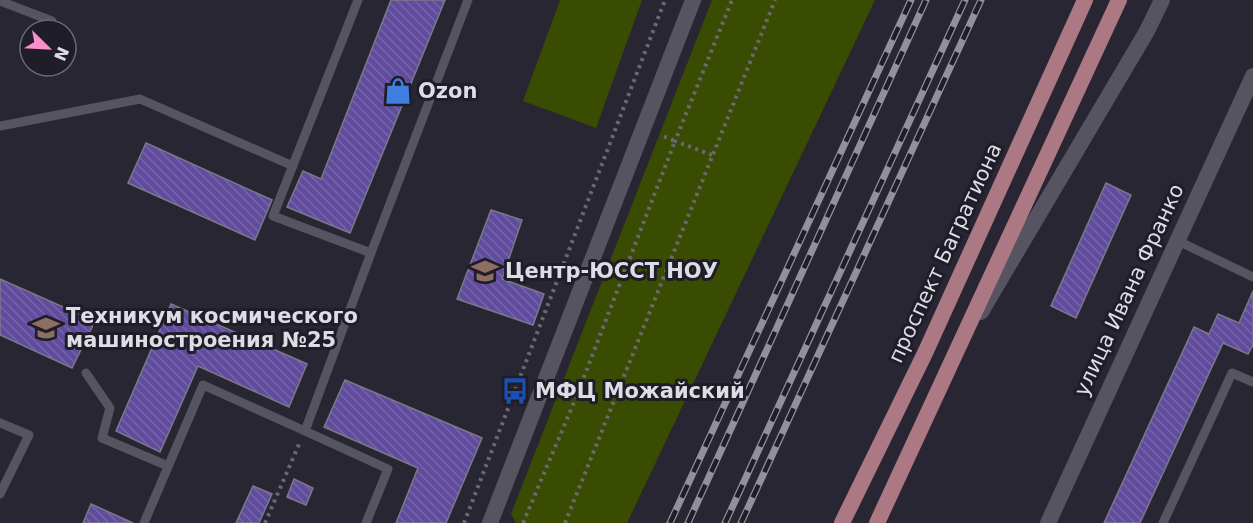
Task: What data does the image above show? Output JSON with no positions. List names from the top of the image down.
{
  "streets": {
    "main road": ["проспект Багратиона"],
    "street": ["улица Ивана Франко"]
  },
  "places": {
    "shop": ["Ozon"],
    "school or university": ["Центр-ЮССТ НОУ", "Техникум космического машиностроения №25"],
    "bus stop": ["МФЦ Можайский"]
  },
  "north": "bottom right"
}
